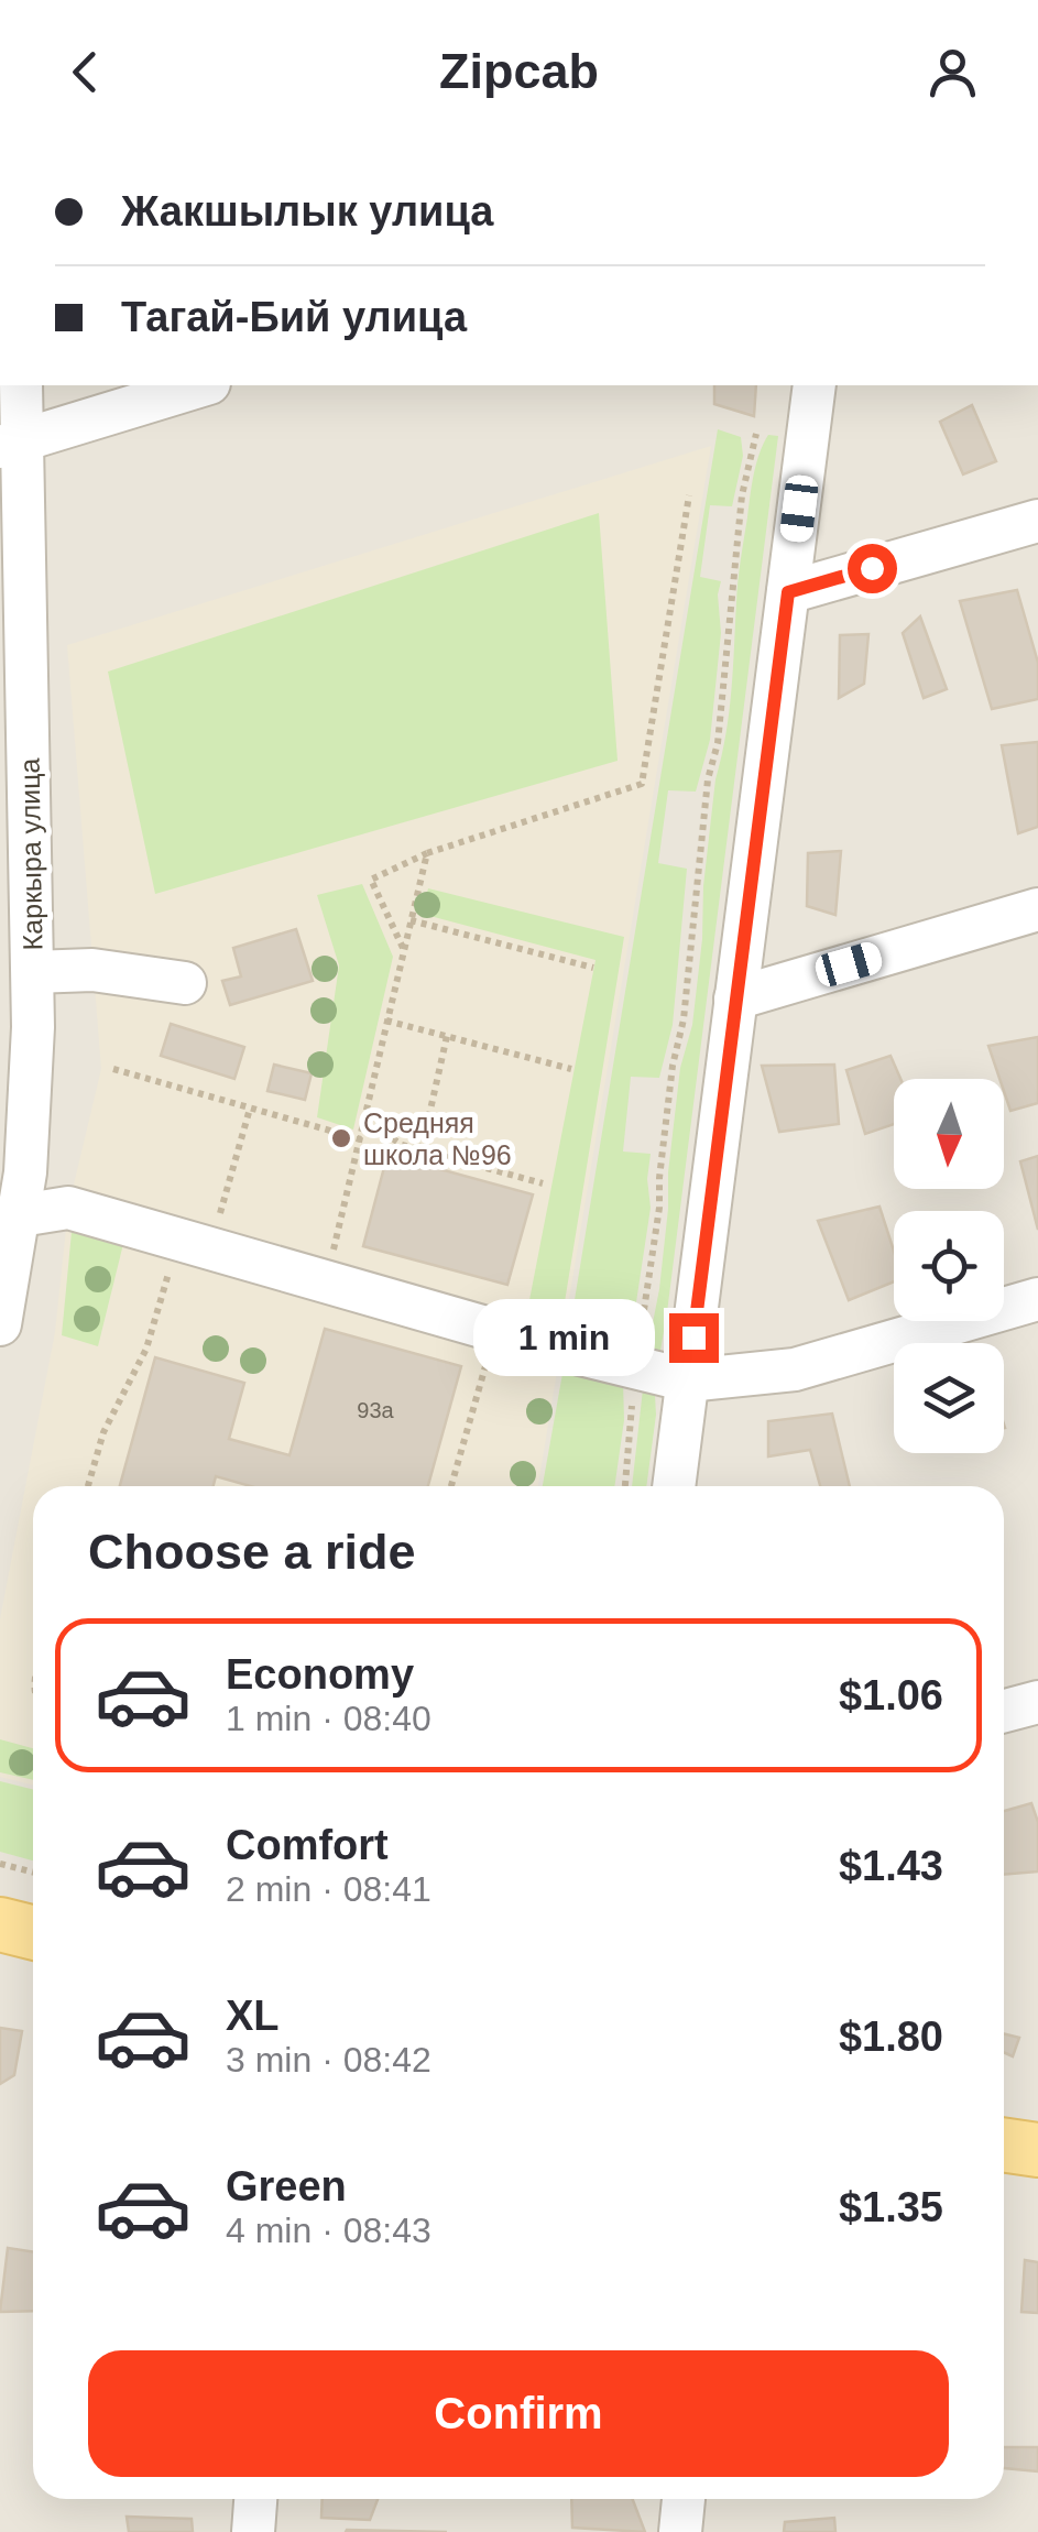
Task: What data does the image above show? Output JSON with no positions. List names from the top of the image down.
{
  "streets": {
    "street": ["Каркыра улица"]
  },
  "places": ["Средняя школа №96"],
  "house_numbers": ["93а"],
  "north": "bottom",
  "page": {
    "header": "Zipcab",
    "banner": ["Жакшылык улица", "Тагай-Бий улица"],
    "bubble": "1 min",
    "heading": "Choose a ride",
    "list": [
      {
        "name": "Economy",
        "note": "1 min · 08:40",
        "value": "$1.06"
      },
      {
        "name": "Comfort",
        "note": "2 min · 08:41",
        "value": "$1.43"
      },
      {
        "name": "XL",
        "note": "3 min · 08:42",
        "value": "$1.80"
      },
      {
        "name": "Green",
        "note": "4 min · 08:43",
        "value": "$1.35"
      }
    ],
    "buttons": "Confirm"
  }
}
